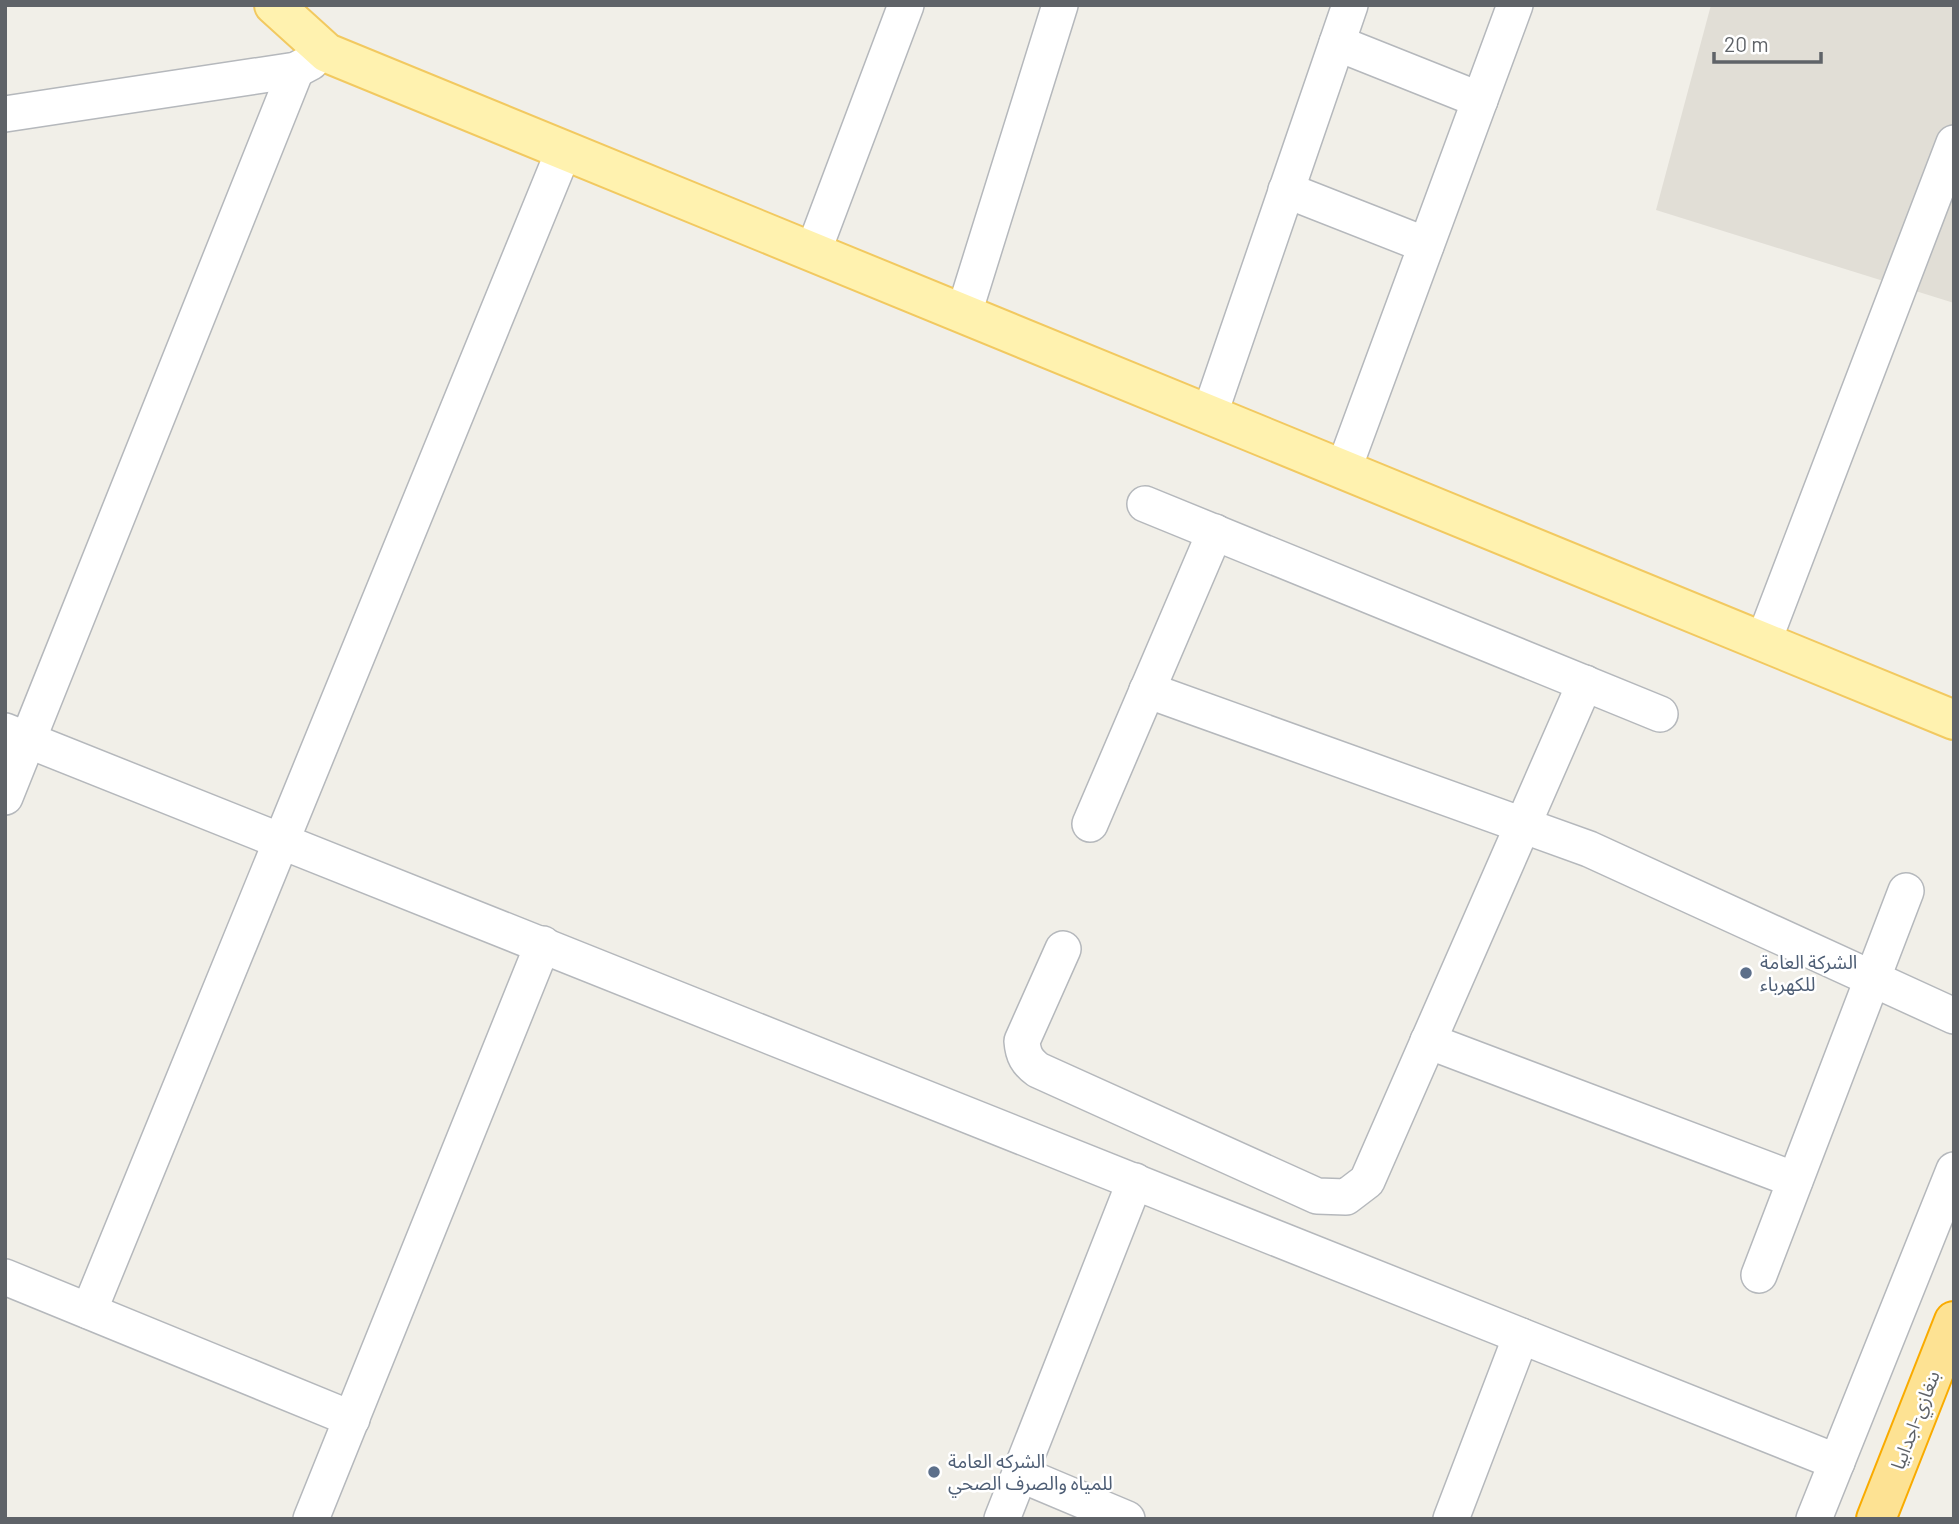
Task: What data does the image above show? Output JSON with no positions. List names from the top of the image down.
{
  "streets": {
    "highway": ["بنغازي-اجدابيا"]
  },
  "places": ["الشركة العامة للكهرباء", "الشركه العامة للمياه والصرف الصحي"],
  "scale_bar": "20 m"
}
